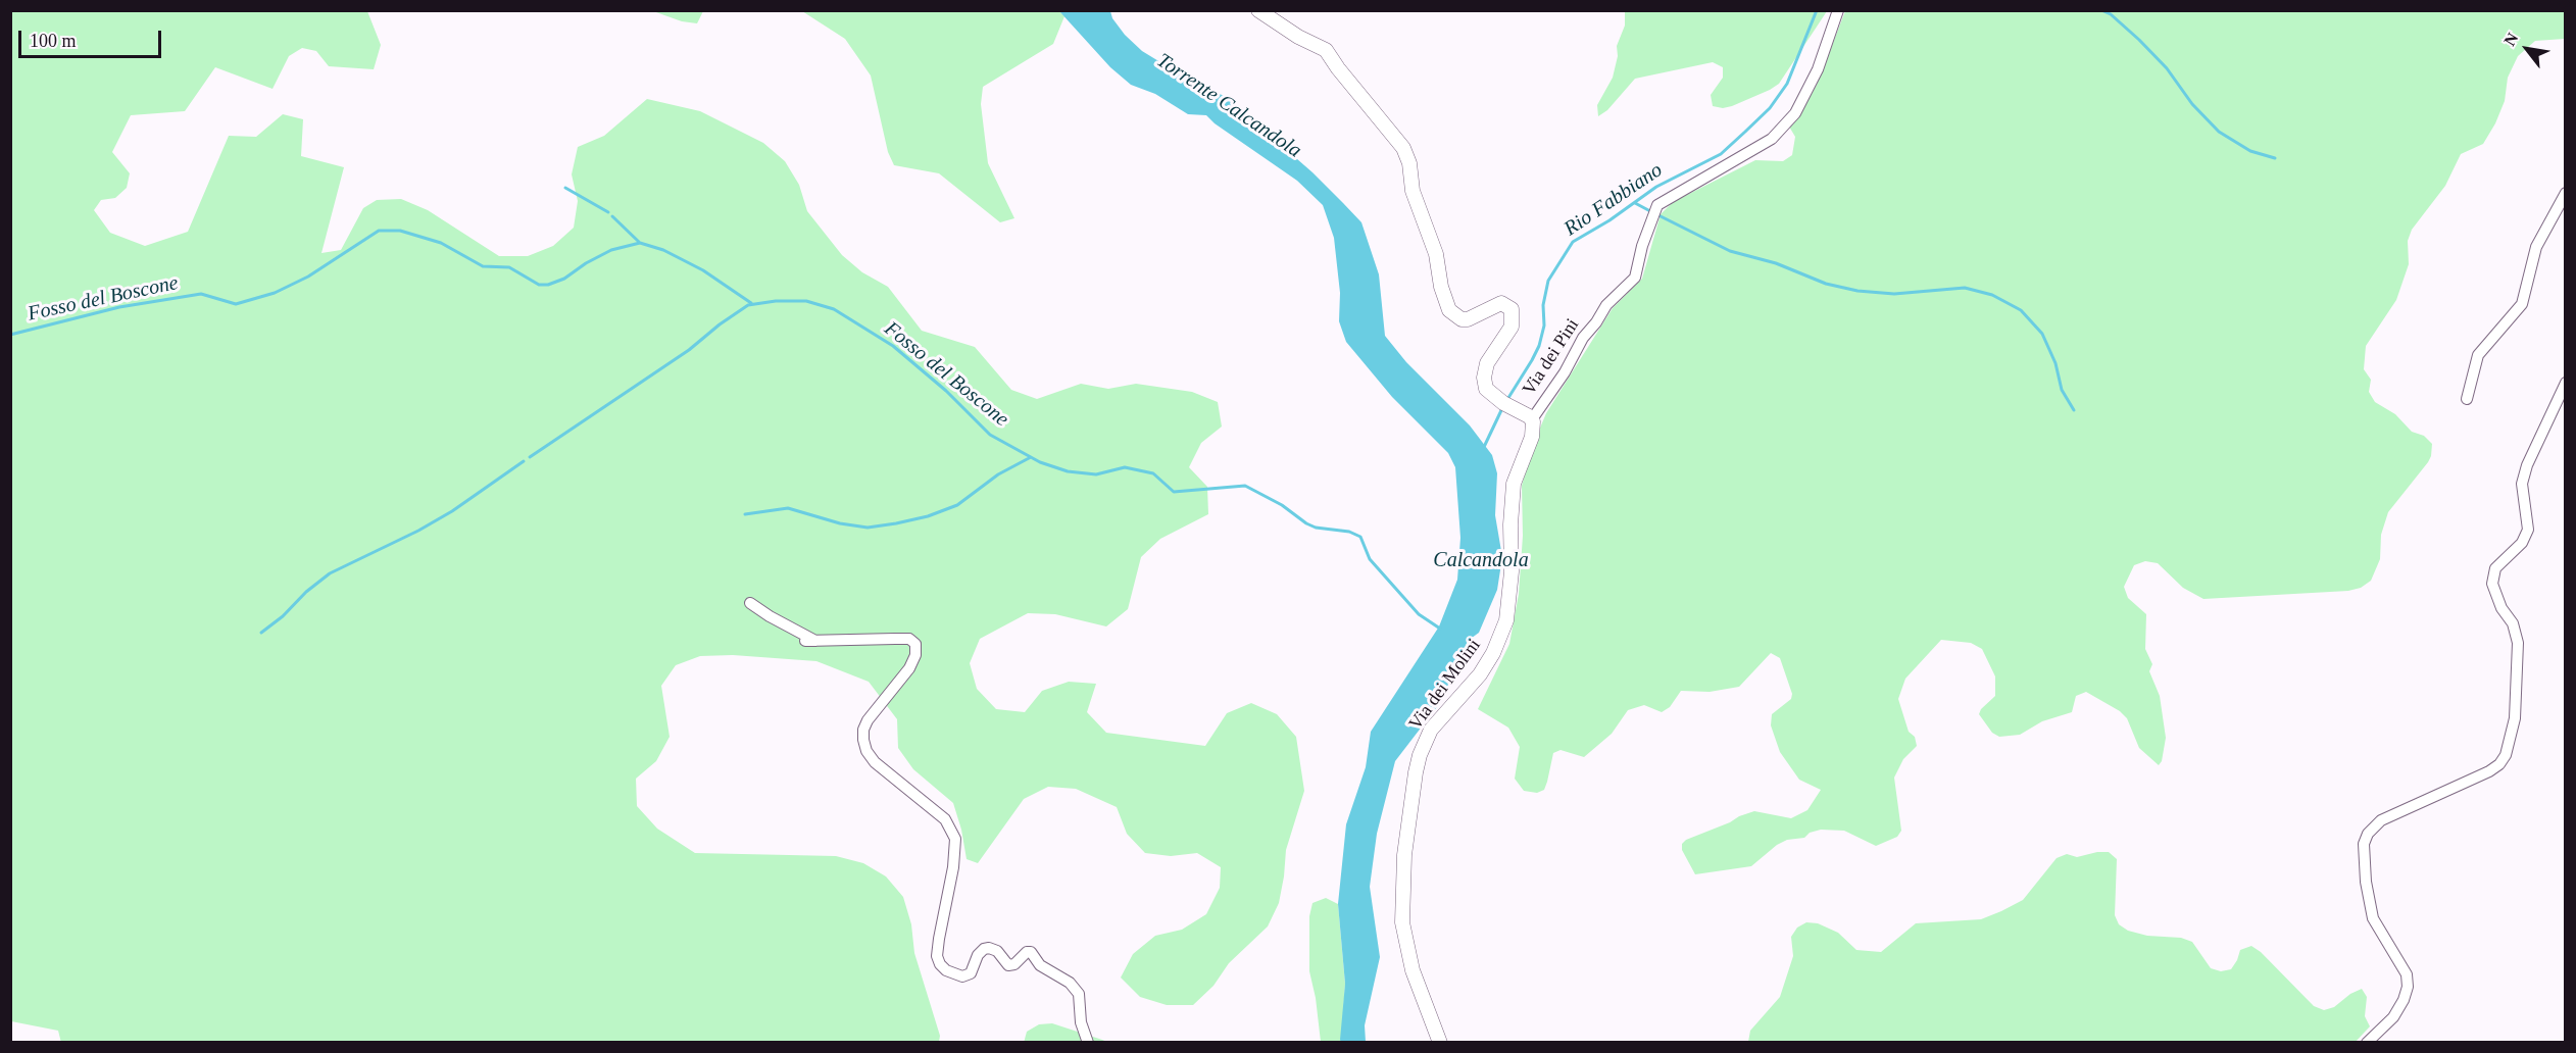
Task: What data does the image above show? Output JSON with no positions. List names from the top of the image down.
{
  "streets": {
    "street": ["Via dei Pini", "Via dei Molini"]
  },
  "crossings": [
    ["Via dei Pini", "Via dei Molini"]
  ],
  "water": [
    "Torrente Calcandola",
    "Rio Fabbiano",
    "Fosso del Boscone",
    "Calcandola"
  ],
  "scale_bar": "100 m",
  "north": "top left"
}
